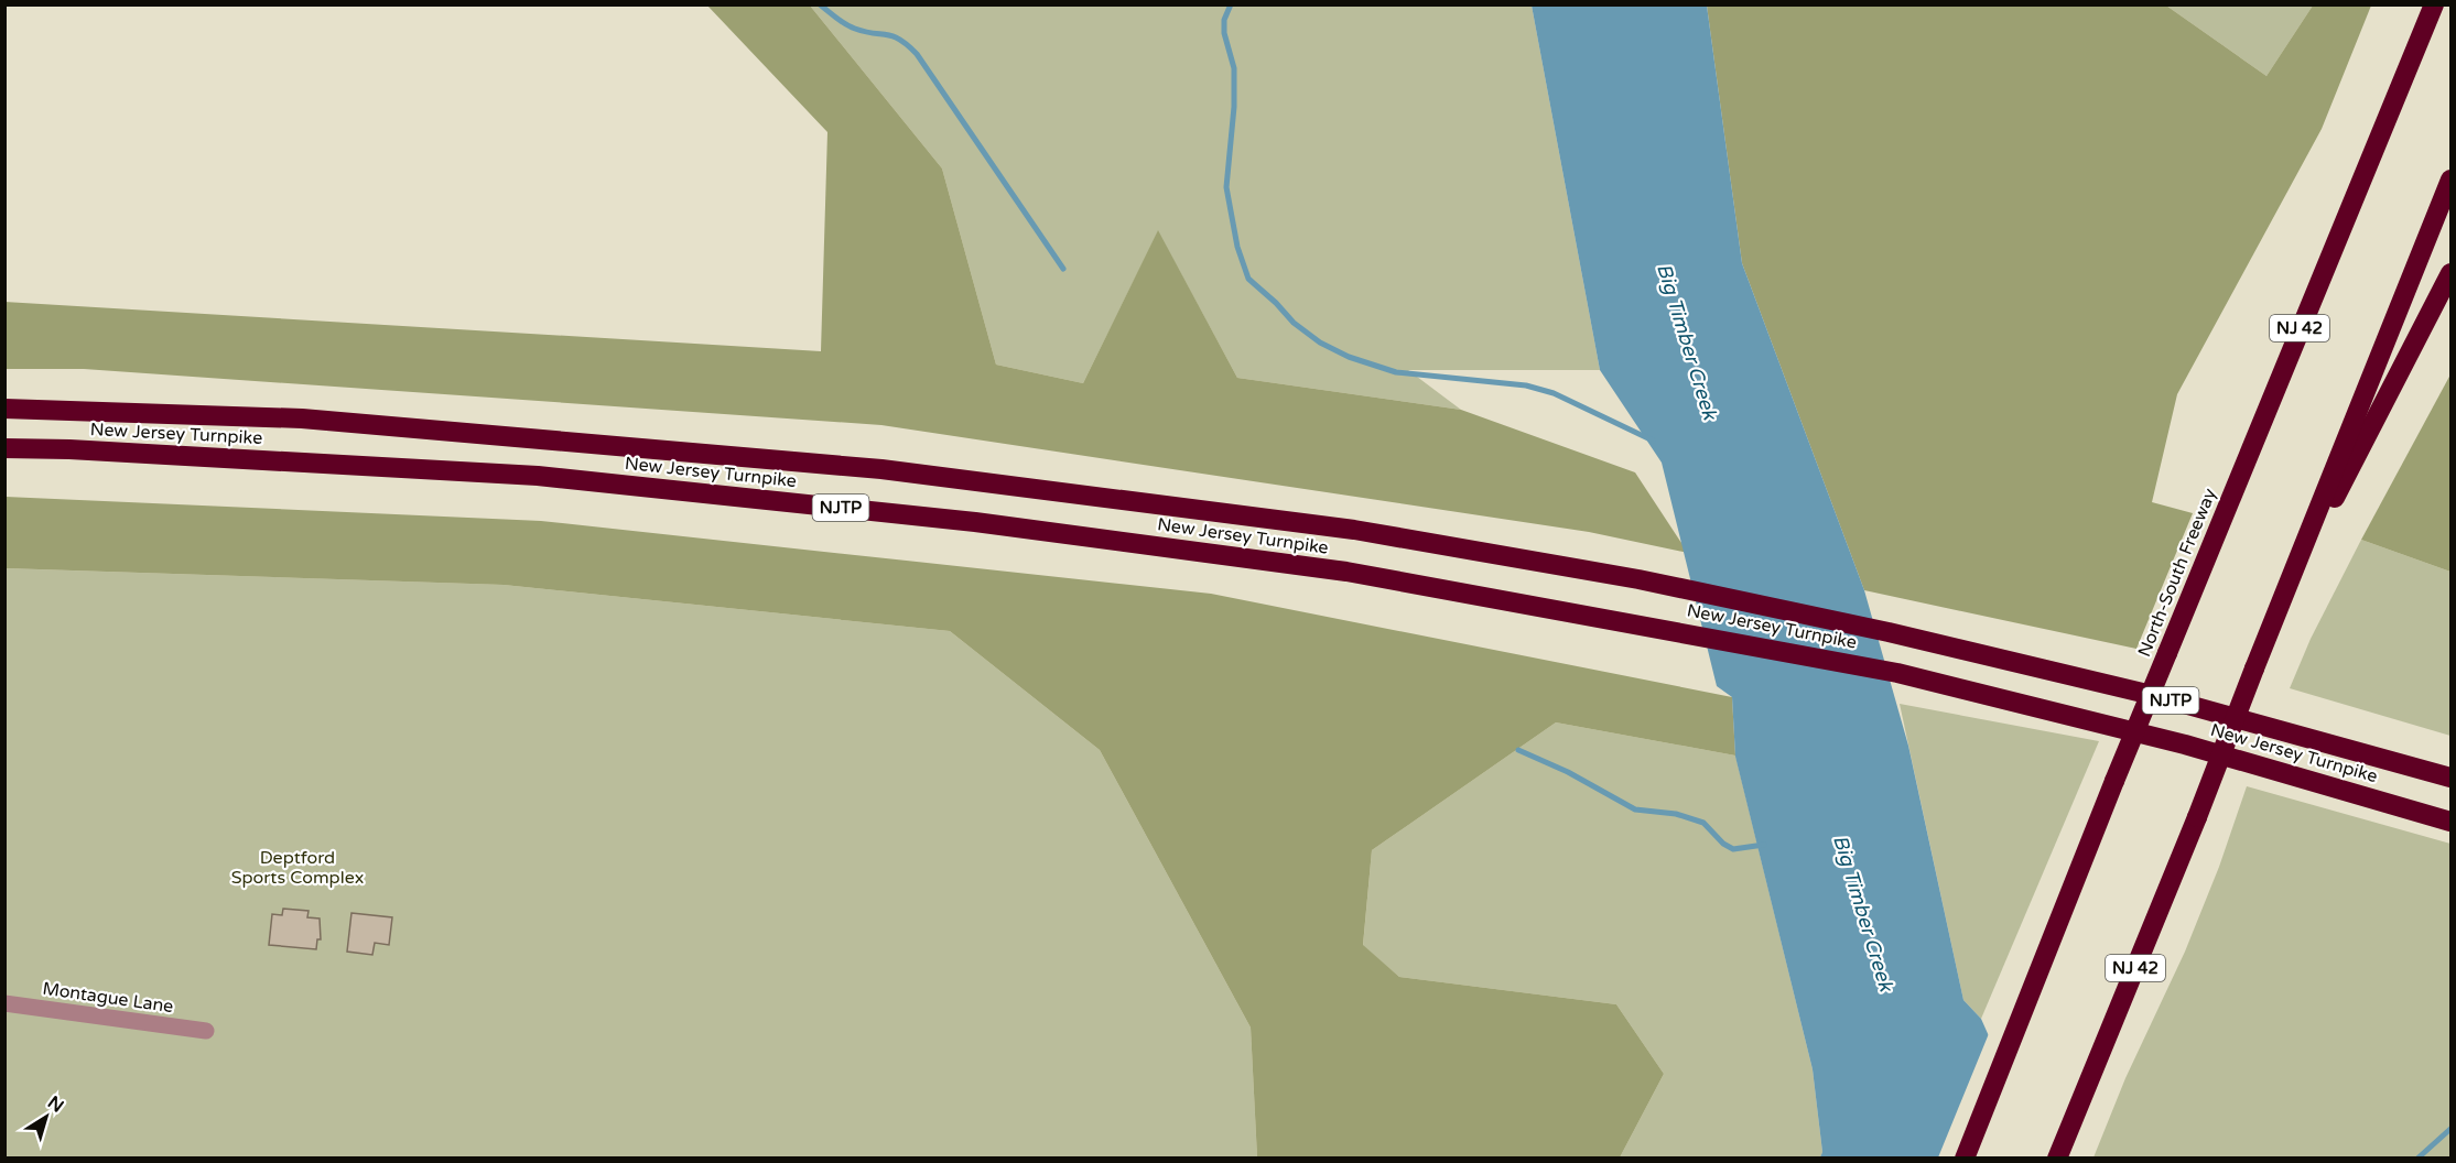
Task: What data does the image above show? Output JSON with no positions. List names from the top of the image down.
{
  "streets": {
    "highway": [
      "NJ 42",
      "New Jersey Turnpike",
      "NJTP",
      "North-South Freeway"
    ],
    "street": ["Montague Lane"]
  },
  "water": ["Big Timber Creek"],
  "parks": ["Deptford Sports Complex"],
  "north": "top right"
}
